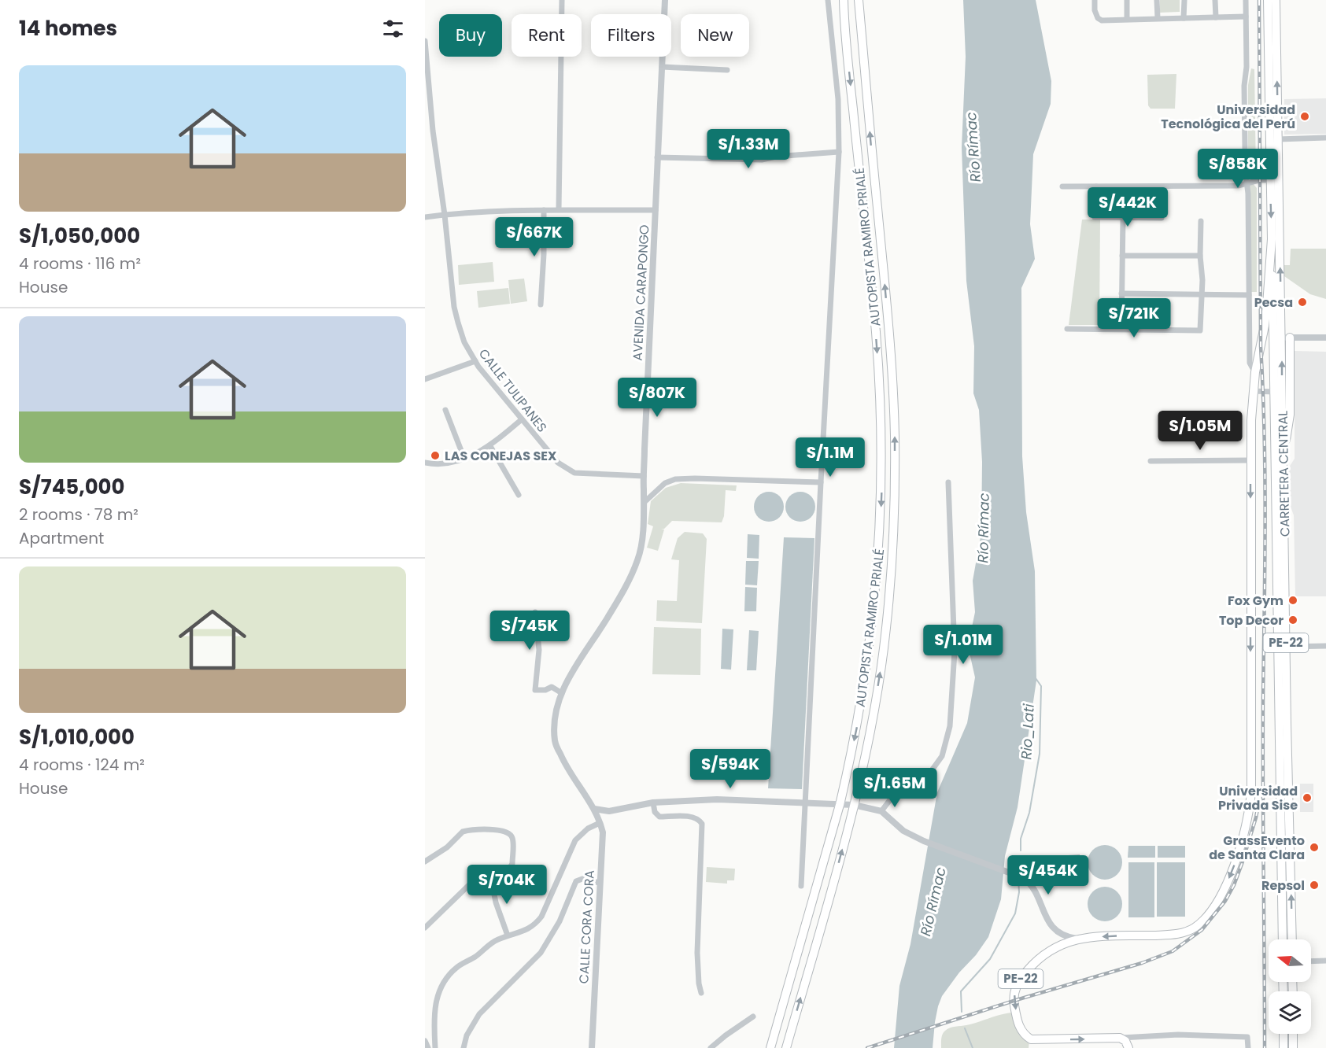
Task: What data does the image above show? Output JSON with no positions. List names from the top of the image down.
{
  "streets": {
    "main road": ["AUTOPISTA RAMIRO PRIALÉ", "CARRETERA CENTRAL", "PE-22"],
    "street": ["AVENIDA CARAPONGO", "CALLE TULIPANES", "CALLE CORA CORA"]
  },
  "crossings": [
    ["AVENIDA CARAPONGO", "CALLE TULIPANES"],
    ["AVENIDA CARAPONGO", "CALLE CORA CORA"],
    ["CARRETERA CENTRAL", "PE-22"]
  ],
  "water": ["Río Rímac", "Rio_Lati"],
  "places": [
    "Universidad Tecnológica del Perú",
    "Pecsa",
    "LAS CONEJAS SEX",
    "Fox Gym",
    "Top Decor",
    "Universidad Privada Sise",
    "GrassEvento de Santa Clara",
    "Repsol"
  ],
  "north": "left",
  "page": {
    "heading": "14 homes",
    "chip": [
      "Buy",
      "Rent",
      "Filters",
      "New"
    ],
    "list": [
      {
        "name": "S/1,050,000",
        "note": "4 rooms · 116 m² · House"
      },
      {
        "name": "S/745,000",
        "note": "2 rooms · 78 m² · Apartment"
      },
      {
        "name": "S/1,010,000",
        "note": "4 rooms · 124 m² · House"
      }
    ],
    "price": [
      "S/1.33M",
      "S/858K",
      "S/442K",
      "S/667K",
      "S/721K",
      "S/807K",
      "S/1.05M",
      "S/1.1M",
      "S/745K",
      "S/1.01M",
      "S/594K",
      "S/1.65M",
      "S/454K",
      "S/704K"
    ]
  }
}
